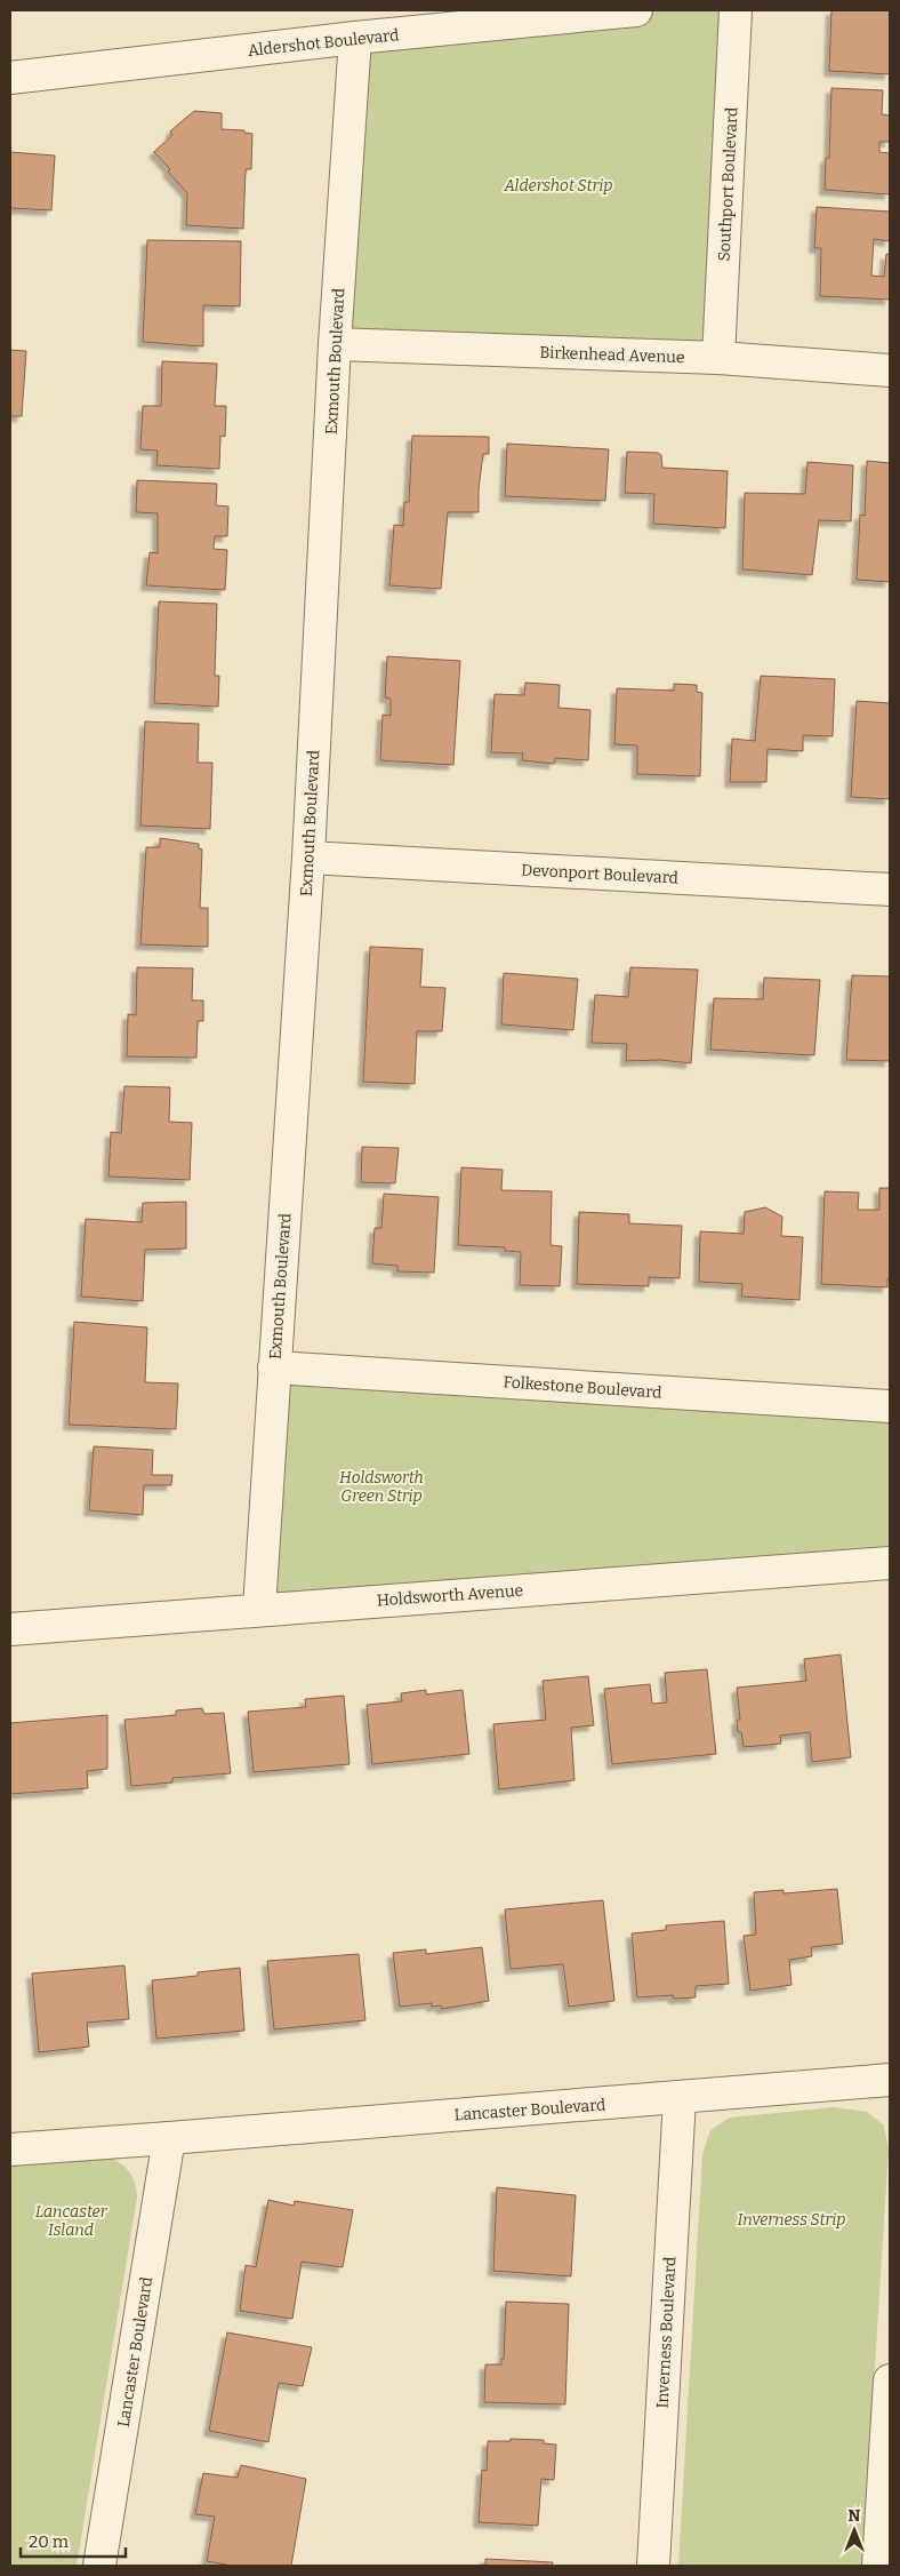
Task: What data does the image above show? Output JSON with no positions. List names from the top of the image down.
{
  "streets": {
    "street": [
      "Aldershot Boulevard",
      "Southport Boulevard",
      "Birkenhead Avenue",
      "Exmouth Boulevard",
      "Devonport Boulevard",
      "Folkestone Boulevard",
      "Holdsworth Avenue",
      "Lancaster Boulevard",
      "Inverness Boulevard"
    ]
  },
  "crossings": [
    ["Aldershot Boulevard", "Exmouth Boulevard"],
    ["Southport Boulevard", "Birkenhead Avenue"],
    ["Birkenhead Avenue", "Exmouth Boulevard"],
    ["Exmouth Boulevard", "Devonport Boulevard"],
    ["Exmouth Boulevard", "Folkestone Boulevard"],
    ["Exmouth Boulevard", "Holdsworth Avenue"],
    ["Lancaster Boulevard", "Inverness Boulevard"]
  ],
  "parks": [
    "Aldershot Strip",
    "Holdsworth Green Strip",
    "Lancaster Island",
    "Inverness Strip"
  ],
  "scale_bar": "20 m",
  "north": "top"
}
